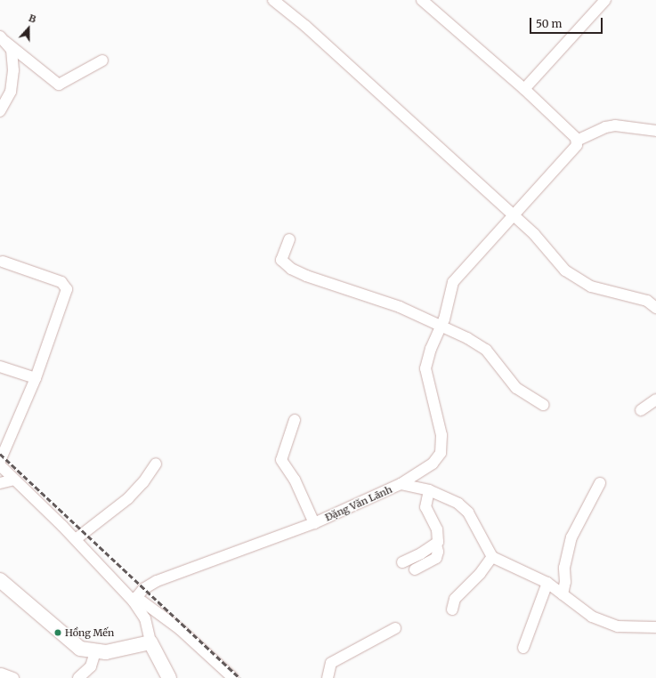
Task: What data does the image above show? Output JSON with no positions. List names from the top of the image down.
{
  "streets": {
    "street": ["Đặng Văn Lãnh"]
  },
  "places": ["Hồng Mến"],
  "scale_bar": "50 m",
  "north": "top"
}
